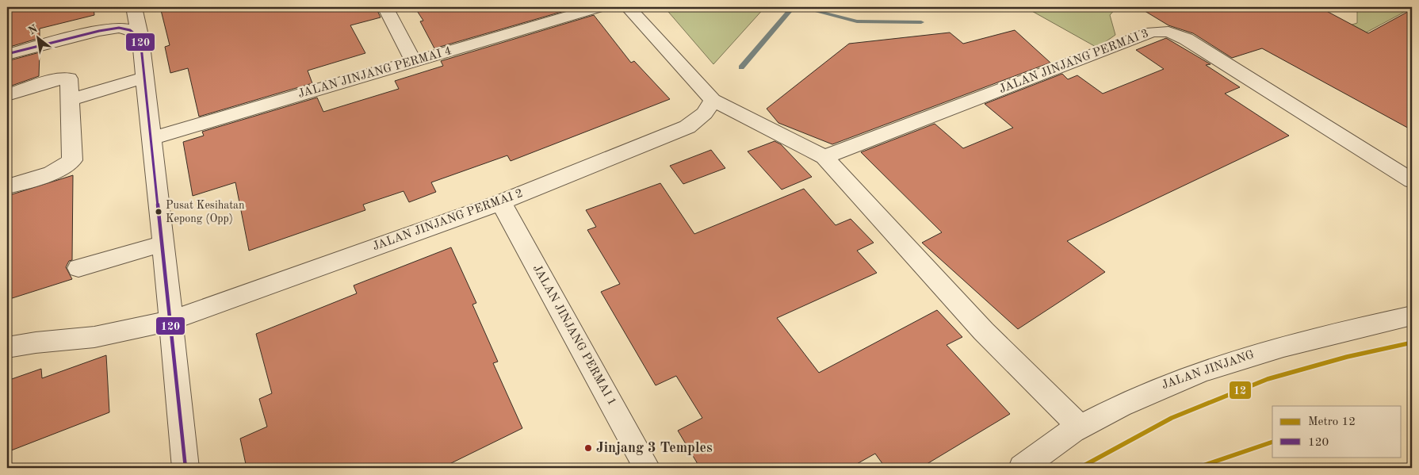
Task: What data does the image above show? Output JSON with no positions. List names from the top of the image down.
{
  "streets": {
    "street": [
      "JALAN JINJANG PERMAI 3",
      "JALAN JINJANG PERMAI 4",
      "JALAN JINJANG PERMAI 2",
      "JALAN JINJANG PERMAI 1",
      "JALAN JINJANG"
    ]
  },
  "crossings": [
    ["JALAN JINJANG PERMAI 2", "JALAN JINJANG PERMAI 1"]
  ],
  "places": ["Pusat Kesihatan Kepong (Opp)", "Jinjang 3 Temples"],
  "lines": ["transit line 120", "metro line 12"],
  "legend": ["Metro 12", "120"],
  "north": "top left"
}
